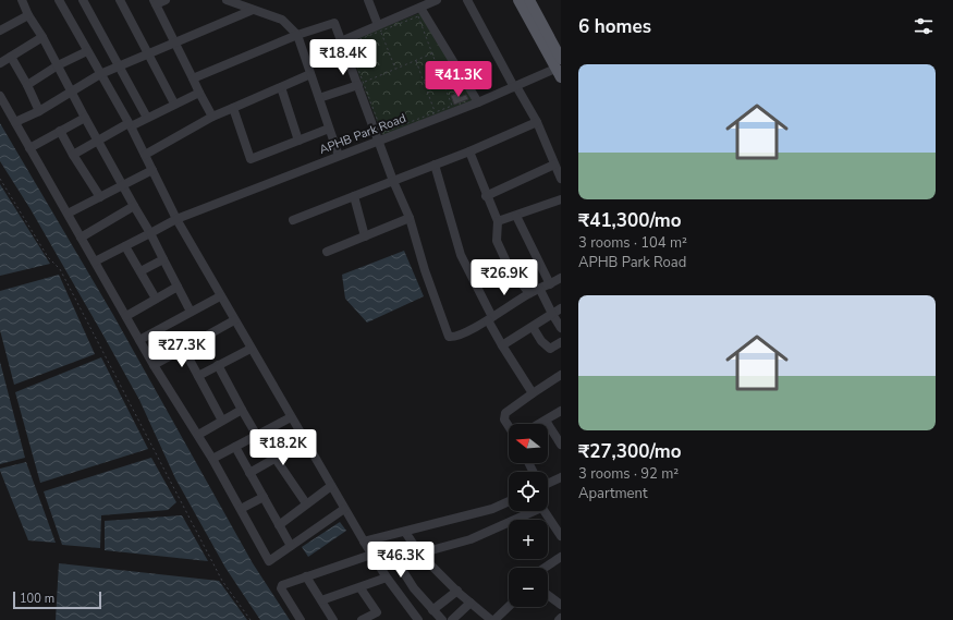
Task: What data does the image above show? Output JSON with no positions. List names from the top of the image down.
{
  "streets": {
    "street": ["APHB Park Road"]
  },
  "scale_bar": "100 m",
  "north": "left",
  "page": {
    "heading": "6 homes",
    "price": [
      "₹18.4K",
      "₹41.3K",
      "₹26.9K",
      "₹27.3K",
      "₹18.2K",
      "₹46.3K"
    ],
    "list": [
      {
        "name": "₹41,300/mo",
        "note": "3 rooms · 104 m² · APHB Park Road"
      },
      {
        "name": "₹27,300/mo",
        "note": "3 rooms · 92 m² · Apartment"
      }
    ],
    "map_buttons": ["+", "−"],
    "scale": "100 m"
  }
}
